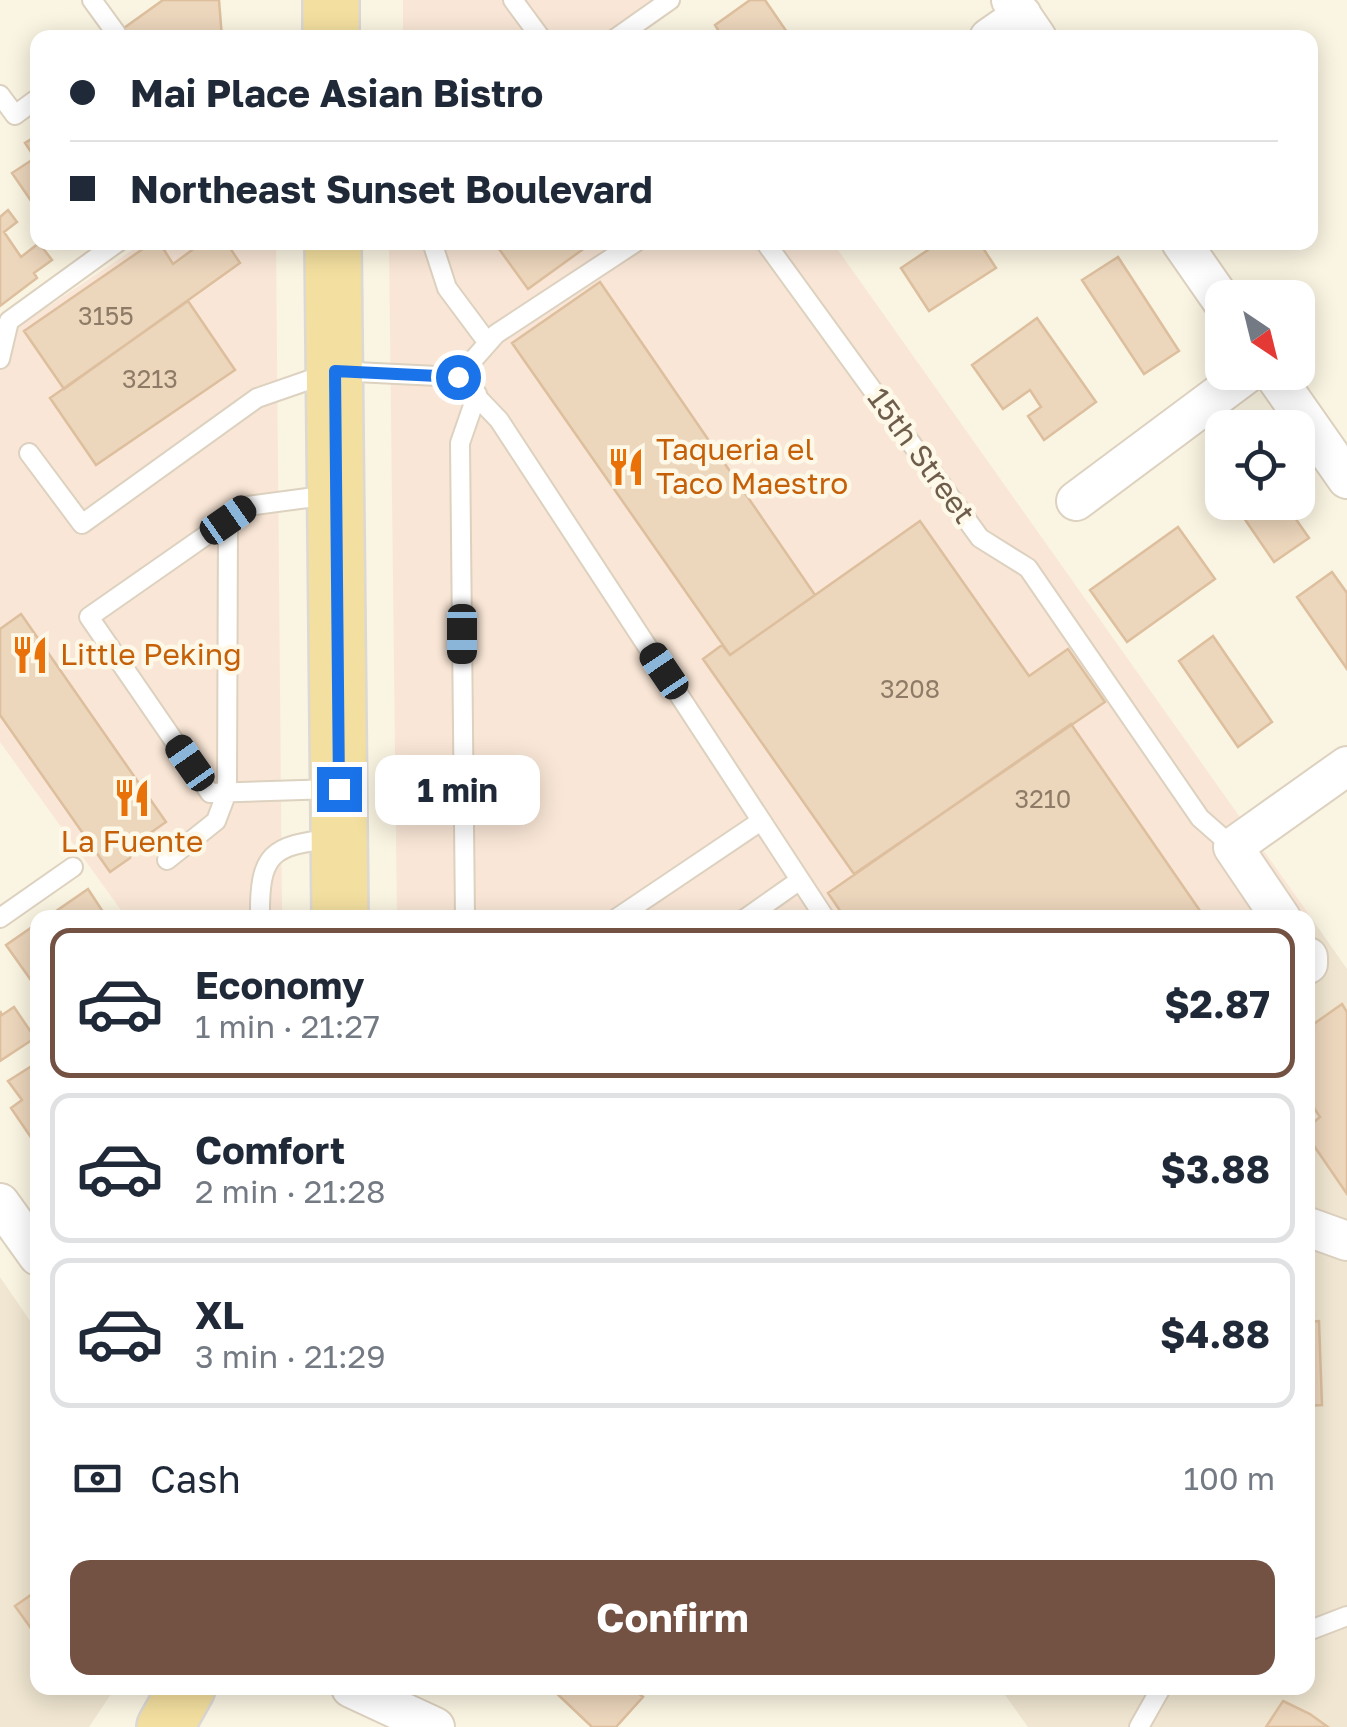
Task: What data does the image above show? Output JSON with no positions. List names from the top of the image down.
{
  "streets": {
    "lane": ["15th Street"]
  },
  "places": {
    "restaurant": ["Taqueria el Taco Maestro", "Little Peking", "La Fuente"]
  },
  "house_numbers": [
    "3155",
    "3213",
    "3208",
    "3210"
  ],
  "north": "bottom right",
  "page": {
    "banner": ["Mai Place Asian Bistro", "Northeast Sunset Boulevard"],
    "bubble": "1 min",
    "list": [
      {
        "name": "Economy",
        "note": "1 min · 21:27",
        "value": "$2.87"
      },
      {
        "name": "Comfort",
        "note": "2 min · 21:28",
        "value": "$3.88"
      },
      {
        "name": "XL",
        "note": "3 min · 21:29",
        "value": "$4.88"
      }
    ],
    "pay": ["Cash", "100 m"],
    "buttons": "Confirm"
  }
}
